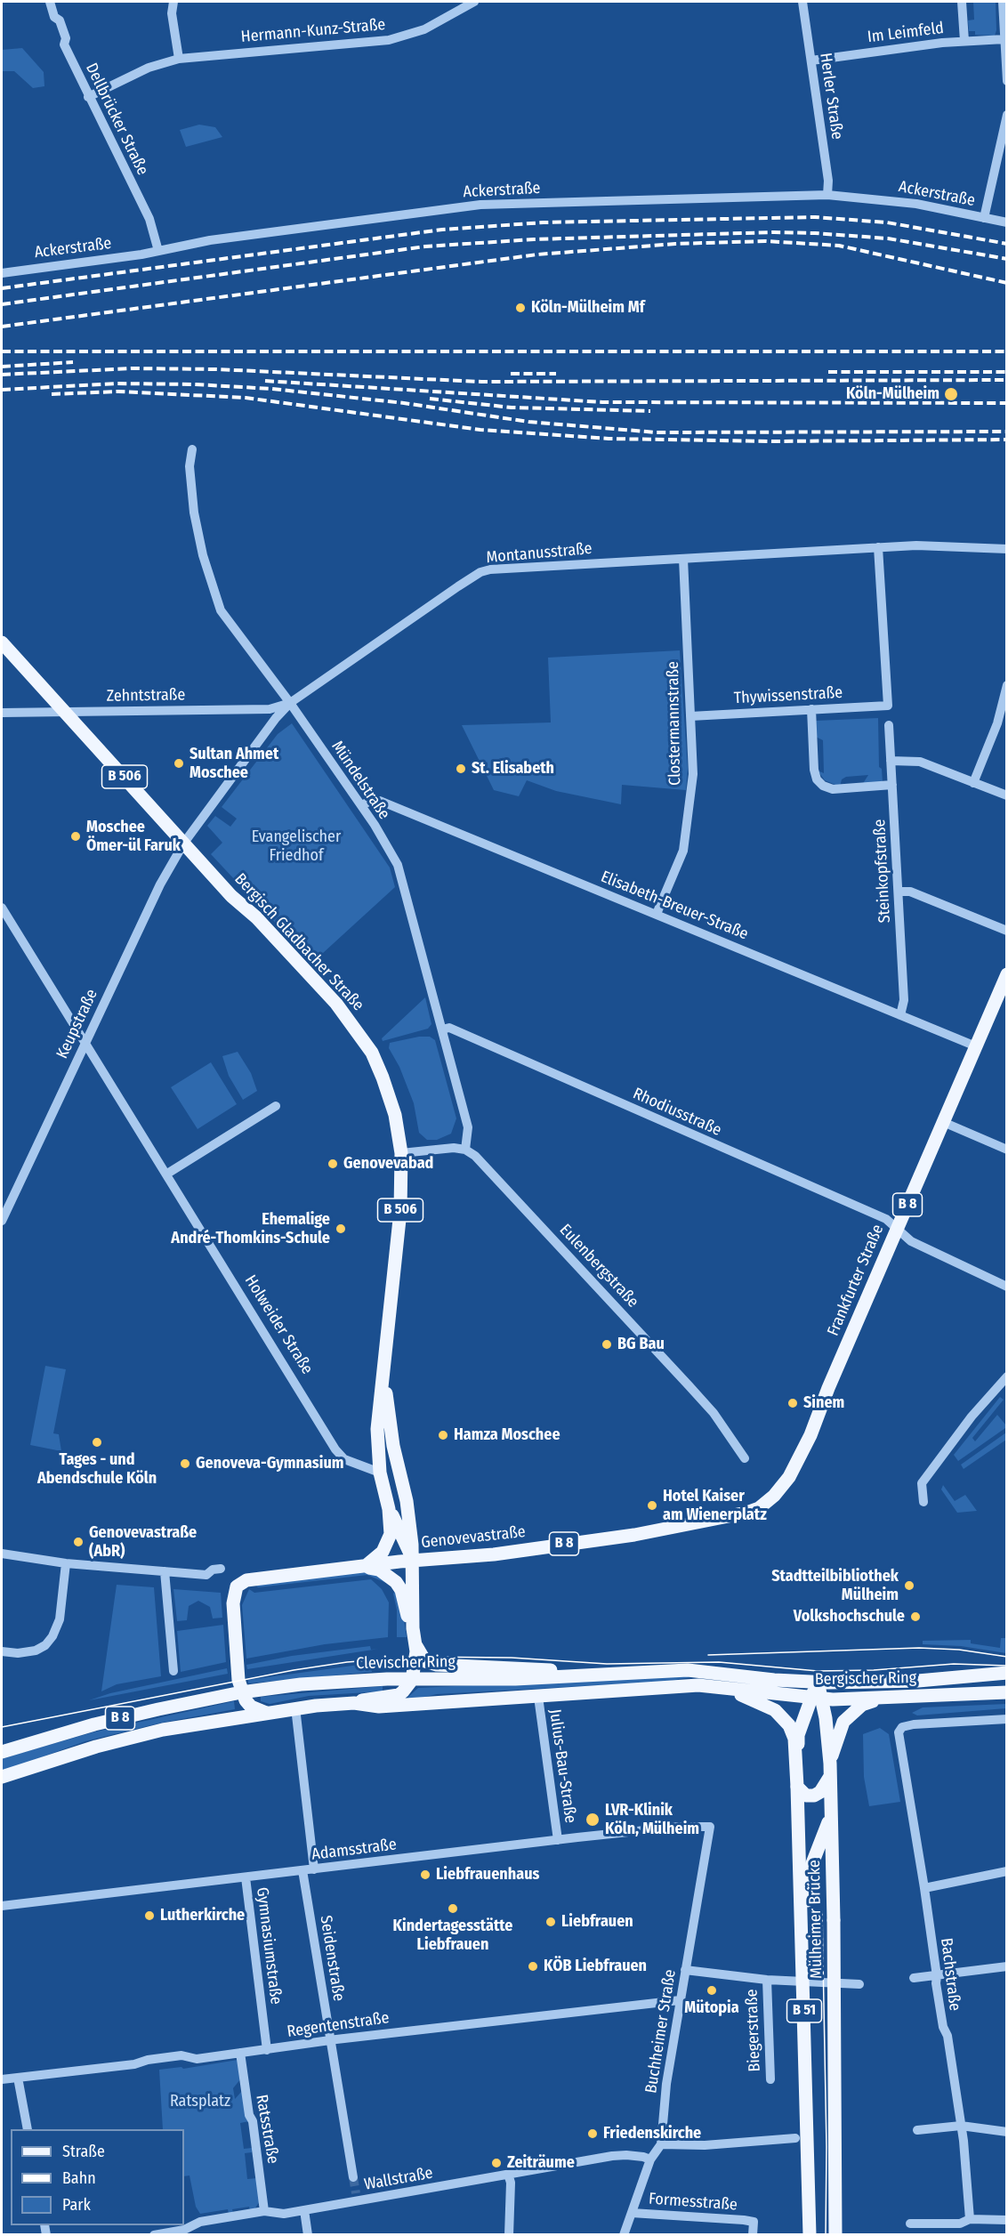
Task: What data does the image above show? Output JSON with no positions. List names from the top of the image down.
{
  "streets": {
    "main road": [
      "B 506",
      "Bergisch Gladbacher Straße",
      "B 8",
      "Frankfurter Straße",
      "Genovevastraße",
      "Clevischer Ring",
      "Bergischer Ring",
      "Mülheimer Brücke",
      "B 51"
    ],
    "street": [
      "Hermann-Kunz-Straße",
      "Im Leimfeld",
      "Herler Straße",
      "Dellbrücker Straße",
      "Ackerstraße",
      "Montanusstraße",
      "Zehntstraße",
      "Thywissenstraße",
      "Clostermannstraße",
      "Mündelstraße",
      "Steinkopfstraße",
      "Elisabeth-Breuer-Straße",
      "Keupstraße",
      "Rhodiusstraße",
      "Eulenbergstraße",
      "Holweider Straße",
      "Julius-Bau-Straße",
      "Adamsstraße",
      "Gymnasiumstraße",
      "Seidenstraße",
      "Bachstraße",
      "Regentenstraße",
      "Biegerstraße",
      "Buchheimer Straße",
      "Ratsstraße",
      "Wallstraße",
      "Formesstraße"
    ]
  },
  "crossings": [
    ["Hermann-Kunz-Straße", "Dellbrücker Straße"],
    ["Im Leimfeld", "Herler Straße"],
    ["Herler Straße", "Ackerstraße"],
    ["Dellbrücker Straße", "Ackerstraße"],
    ["Montanusstraße", "Zehntstraße"],
    ["Montanusstraße", "Thywissenstraße"],
    ["Montanusstraße", "Clostermannstraße"],
    ["Montanusstraße", "Mündelstraße"],
    ["Montanusstraße", "Bergisch Gladbacher Straße"],
    ["Montanusstraße", "Keupstraße"],
    ["Zehntstraße", "Mündelstraße"],
    ["Zehntstraße", "Bergisch Gladbacher Straße"],
    ["Thywissenstraße", "Clostermannstraße"],
    ["Clostermannstraße", "Elisabeth-Breuer-Straße"],
    ["Mündelstraße", "Elisabeth-Breuer-Straße"],
    ["Mündelstraße", "Rhodiusstraße"],
    ["Mündelstraße", "Eulenbergstraße"],
    ["Steinkopfstraße", "Elisabeth-Breuer-Straße"],
    ["Elisabeth-Breuer-Straße", "Frankfurter Straße"],
    ["Bergisch Gladbacher Straße", "Keupstraße"],
    ["Bergisch Gladbacher Straße", "Holweider Straße"],
    ["Bergisch Gladbacher Straße", "Genovevastraße"],
    ["Bergisch Gladbacher Straße", "Clevischer Ring"],
    ["Keupstraße", "Holweider Straße"],
    ["Rhodiusstraße", "Frankfurter Straße"],
    ["Frankfurter Straße", "Genovevastraße"],
    ["Genovevastraße", "Clevischer Ring"],
    ["Clevischer Ring", "Bergischer Ring"],
    ["Clevischer Ring", "B 51"],
    ["Bergischer Ring", "B 51"],
    ["Julius-Bau-Straße", "Adamsstraße"],
    ["Adamsstraße", "Gymnasiumstraße"],
    ["Adamsstraße", "Seidenstraße"],
    ["Adamsstraße", "Buchheimer Straße"],
    ["Mülheimer Brücke", "B 51"],
    ["Gymnasiumstraße", "Regentenstraße"],
    ["Seidenstraße", "Regentenstraße"],
    ["Regentenstraße", "Buchheimer Straße"],
    ["Regentenstraße", "Ratsstraße"],
    ["Biegerstraße", "Buchheimer Straße"],
    ["Ratsstraße", "Wallstraße"]
  ],
  "parks": ["Evangelischer Friedhof", "Ratsplatz"],
  "places": [
    "Köln-Mülheim Mf",
    "Köln-Mülheim",
    "Sultan Ahmet Moschee",
    "St. Elisabeth",
    "Moschee Ömer-ül Faruk",
    "Genovevabad",
    "Ehemalige André-Thomkins-Schule",
    "BG Bau",
    "Sinem",
    "Hamza Moschee",
    "Tages - und Abendschule Köln",
    "Genoveva-Gymnasium",
    "Hotel Kaiser am Wienerplatz",
    "Genovevastraße (AbR)",
    "Stadtteilbibliothek Mülheim",
    "Volkshochschule",
    "LVR-Klinik Köln, Mülheim",
    "Liebfrauenhaus",
    "Kindertagesstätte Liebfrauen",
    "Lutherkirche",
    "Liebfrauen",
    "KÖB Liebfrauen",
    "Mütopia",
    "Friedenskirche",
    "Zeiträume"
  ],
  "legend": ["Straße", "Bahn", "Park"]
}
